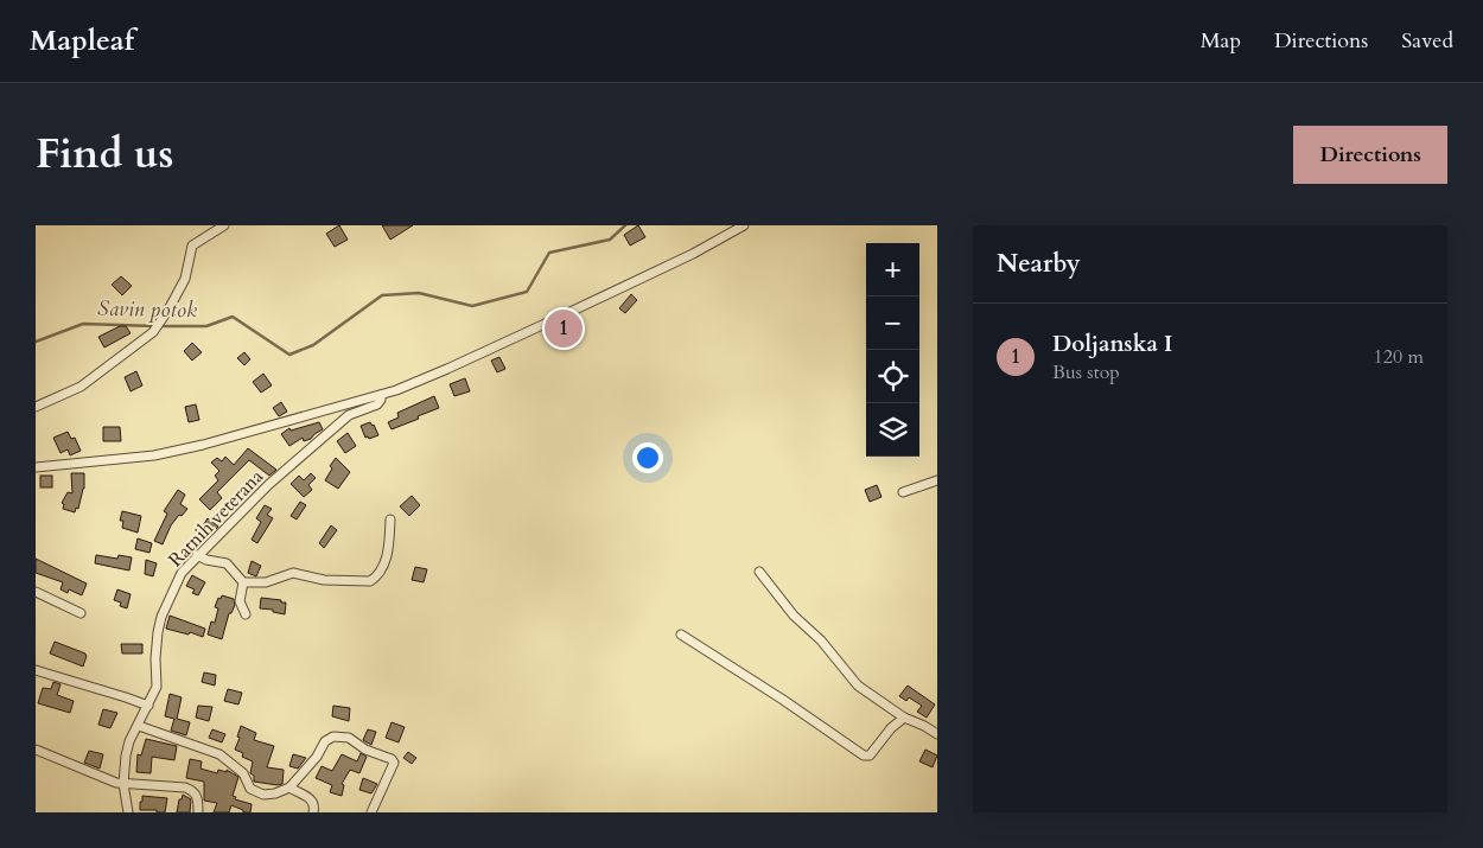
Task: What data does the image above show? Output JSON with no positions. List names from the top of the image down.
{
  "streets": {
    "street": ["Ratnih veterana"]
  },
  "water": ["Savin potok"],
  "page": {
    "header": "Mapleaf",
    "nav": ["Map", "Directions", "Saved"],
    "title": "Find us",
    "buttons": "Directions",
    "heading": "Nearby",
    "map_buttons": ["+", "−"],
    "list": [
      {
        "mark": "1",
        "name": "Doljanska I",
        "note": "Bus stop",
        "value": "120 m"
      }
    ],
    "pins": "1"
  }
}
